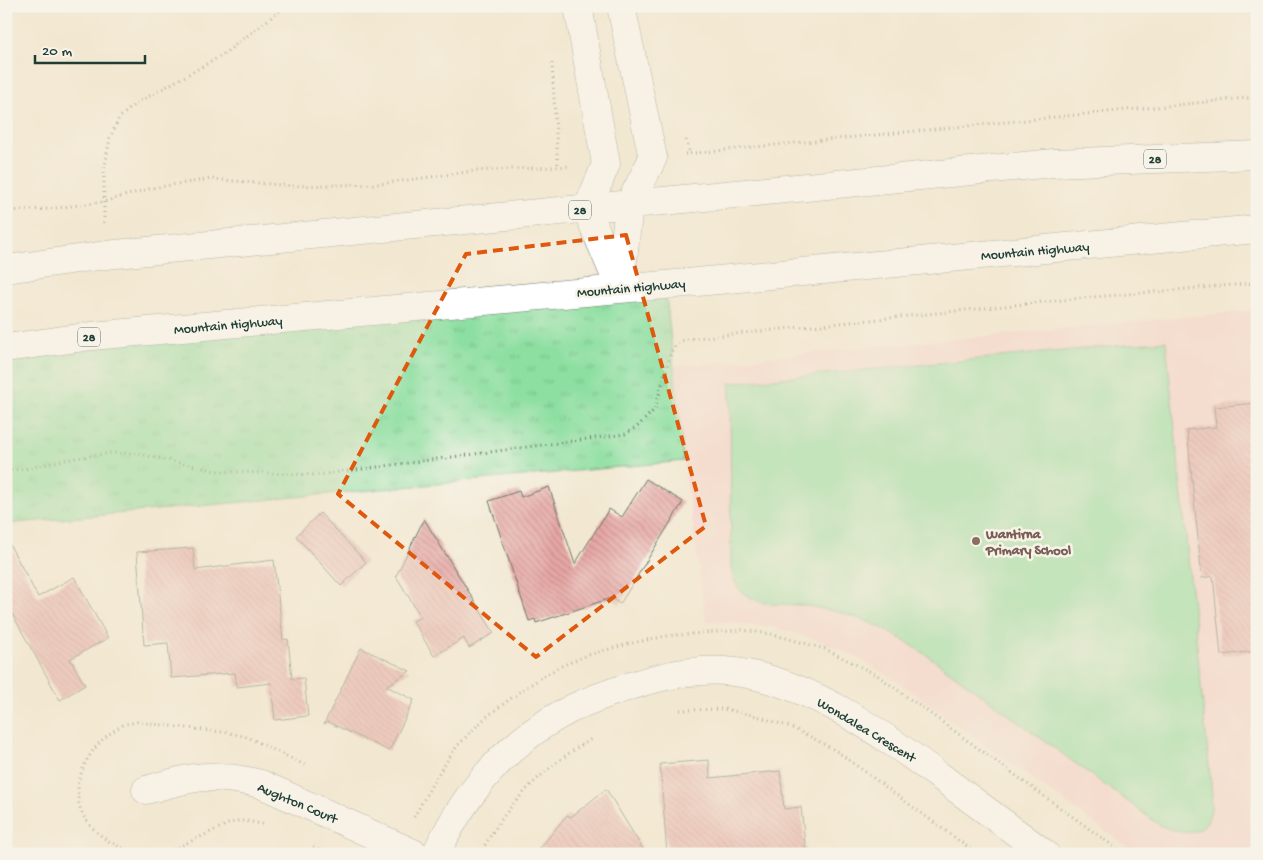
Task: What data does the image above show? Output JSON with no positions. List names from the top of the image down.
{
  "streets": {
    "main road": [
      "28",
      "Mountain Highway",
      "Wondalea Crescent",
      "Aughton Court"
    ]
  },
  "places": ["Wantirna Primary School"],
  "scale_bar": "20 m"
}
